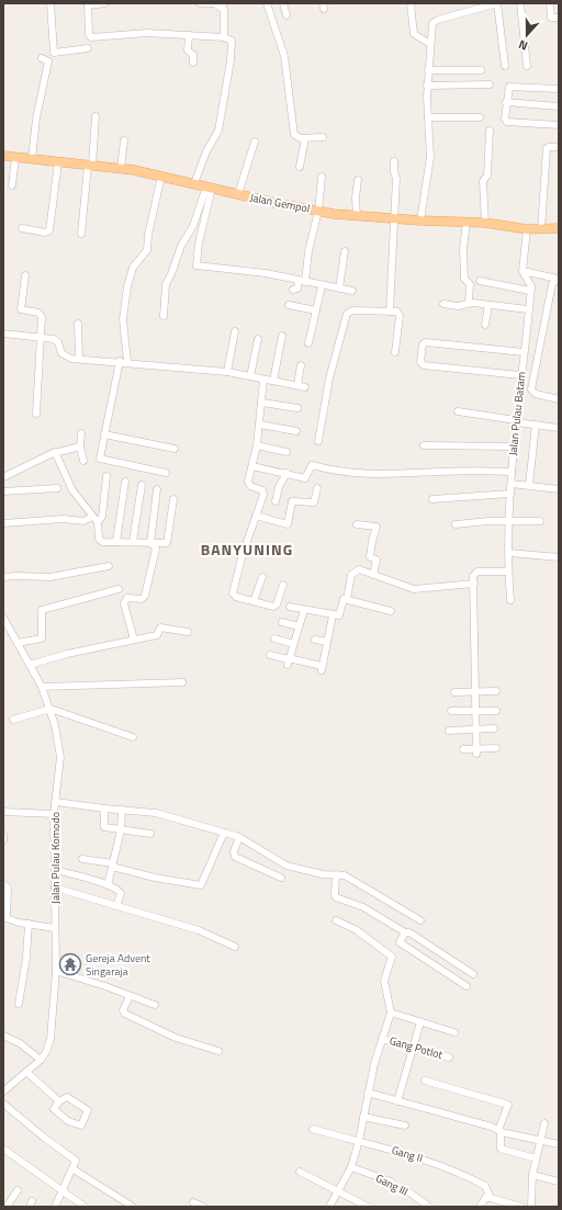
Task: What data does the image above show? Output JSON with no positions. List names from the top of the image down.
{
  "streets": {
    "main road": ["Jalan Gempol"],
    "street": [
      "Jalan Pulau Batam",
      "Jalan Pulau Komodo",
      "Gang Potlot",
      "Gang II",
      "Gang III"
    ]
  },
  "crossings": [
    ["Jalan Gempol", "Jalan Pulau Batam"]
  ],
  "districts": ["BANYUNING"],
  "places": {
    "temple": ["Gereja Advent Singaraja"]
  },
  "north": "bottom"
}
